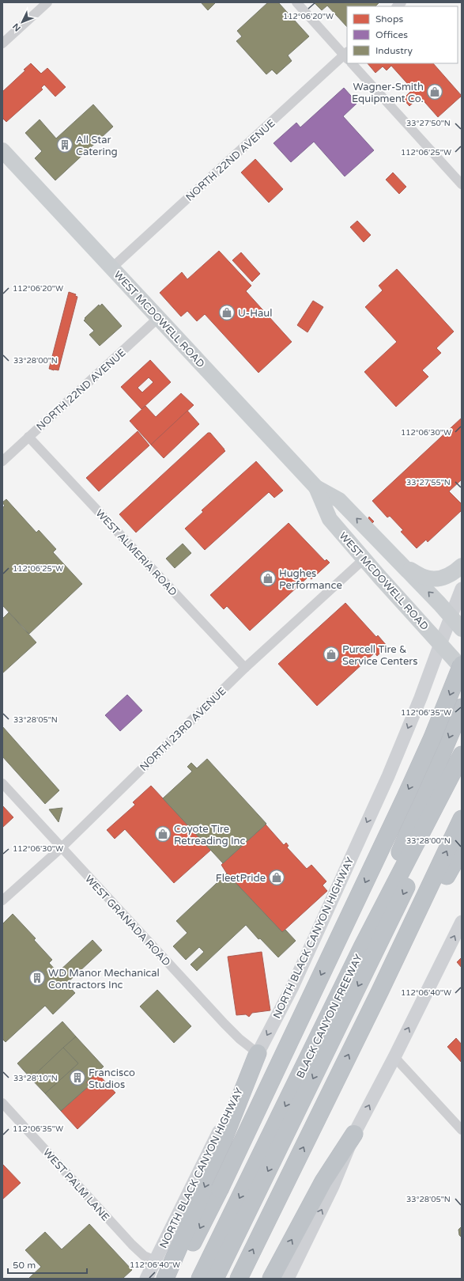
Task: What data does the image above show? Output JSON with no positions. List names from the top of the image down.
{
  "streets": {
    "highway": ["BLACK CANYON FREEWAY"],
    "main road": ["WEST MCDOWELL ROAD", "NORTH BLACK CANYON HIGHWAY"],
    "street": [
      "NORTH 22ND AVENUE",
      "WEST ALMERIA ROAD",
      "NORTH 23RD AVENUE",
      "WEST GRANADA ROAD",
      "WEST PALM LANE"
    ]
  },
  "crossings": [
    ["NORTH 22ND AVENUE", "WEST MCDOWELL ROAD"],
    ["NORTH 22ND AVENUE", "WEST ALMERIA ROAD"],
    ["WEST MCDOWELL ROAD", "NORTH 23RD AVENUE"],
    ["WEST MCDOWELL ROAD", "NORTH BLACK CANYON HIGHWAY"],
    ["WEST ALMERIA ROAD", "NORTH 23RD AVENUE"],
    ["NORTH 23RD AVENUE", "WEST GRANADA ROAD"],
    ["WEST GRANADA ROAD", "NORTH BLACK CANYON HIGHWAY"],
    ["NORTH BLACK CANYON HIGHWAY", "WEST PALM LANE"]
  ],
  "one_way": ["NORTH BLACK CANYON HIGHWAY"],
  "places": {
    "shop": [
      "Wagner-Smith Equipment Co.",
      "U-Haul",
      "Hughes Performance",
      "Purcell Tire & Service Centers",
      "Coyote Tire Retreading Inc",
      "FleetPride"
    ],
    "building": ["All Star Catering", "WD Manor Mechanical Contractors Inc", "Francisco Studios"]
  },
  "legend": ["Shops", "Offices", "Industry"],
  "scale_bar": "50 m",
  "north": "bottom left",
  "coordinates": [
    "112°06'20\"W",
    "33°27'50\"N",
    "112°06'25\"W",
    "33°28'00\"N",
    "112°06'30\"W",
    "33°27'55\"N",
    "112°06'35\"W",
    "33°28'05\"N",
    "112°06'40\"W",
    "33°28'10\"N"
  ]
}
